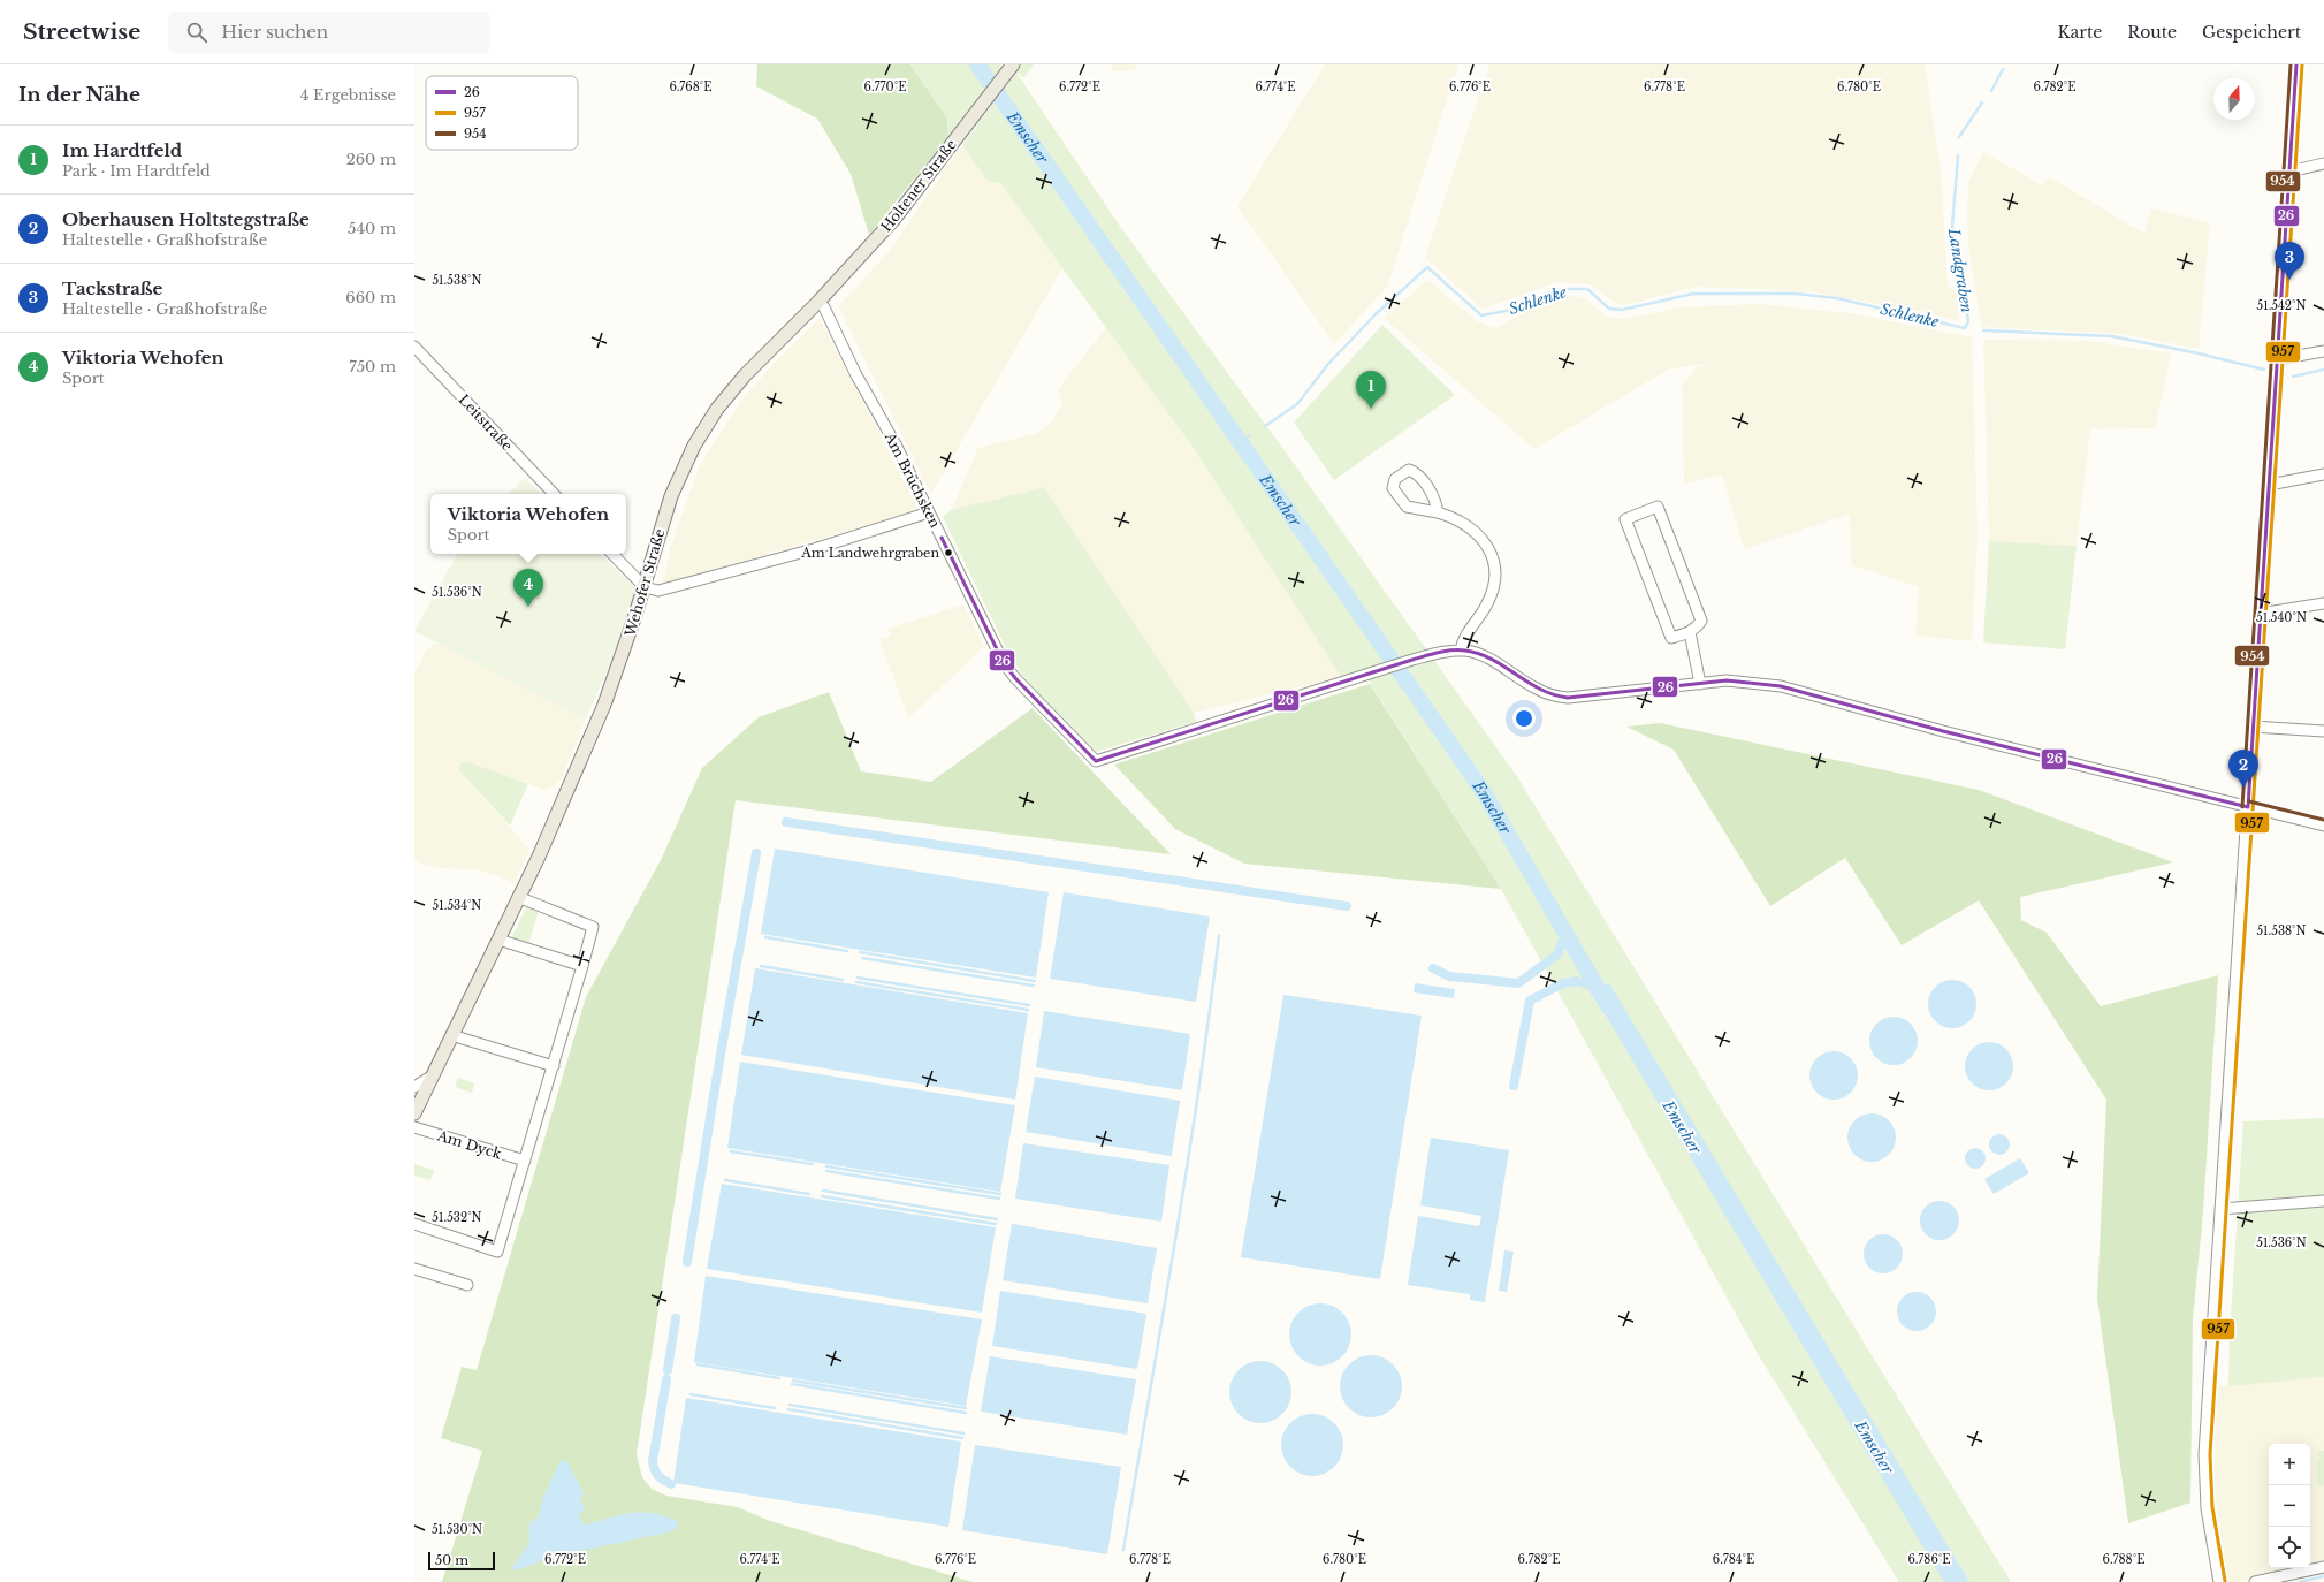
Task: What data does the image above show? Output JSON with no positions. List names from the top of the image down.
{
  "streets": {
    "main road": ["Holtener Straße", "Wehofer Straße"],
    "street": ["Leitstraße", "Am Brüchsken", "Am Dyck"]
  },
  "crossings": [
    ["Holtener Straße", "Am Brüchsken"],
    ["Holtener Straße", "Wehofer Straße"],
    ["Am Brüchsken", "Wehofer Straße"]
  ],
  "water": ["Emscher", "Landgraben", "Schlenke"],
  "places": ["Am Landwehrgraben"],
  "lines": ["transit line 26", "transit line 957", "transit line 954"],
  "legend": ["26", "957", "954"],
  "scale_bar": "50 m",
  "north": "top",
  "page": {
    "header": "Streetwise",
    "search": "Hier suchen",
    "nav": ["Karte", "Route", "Gespeichert"],
    "heading": ["In der Nähe", "4 Ergebnisse"],
    "list": [
      {
        "mark": "1",
        "name": "Im Hardtfeld",
        "note": "Park · Im Hardtfeld",
        "value": "260 m"
      },
      {
        "mark": "2",
        "name": "Oberhausen Holtstegstraße",
        "note": "Haltestelle · Graßhofstraße",
        "value": "540 m"
      },
      {
        "mark": "3",
        "name": "Tackstraße",
        "note": "Haltestelle · Graßhofstraße",
        "value": "660 m"
      },
      {
        "mark": "4",
        "name": "Viktoria Wehofen",
        "note": "Sport",
        "value": "750 m"
      }
    ],
    "pins": [
      "3",
      "1",
      "4",
      "2"
    ],
    "popup": ["Viktoria Wehofen", "Sport"],
    "map_buttons": ["+", "−"],
    "scale": "50 m"
  },
  "coordinates": [
    "6.768°E",
    "6.770°E",
    "6.772°E",
    "6.774°E",
    "6.776°E",
    "6.778°E",
    "6.780°E",
    "6.782°E",
    "51.538°N",
    "51.542°N",
    "51.536°N",
    "51.540°N",
    "51.534°N",
    "51.532°N",
    "51.530°N",
    "6.784°E",
    "6.786°E",
    "6.788°E"
  ]
}
